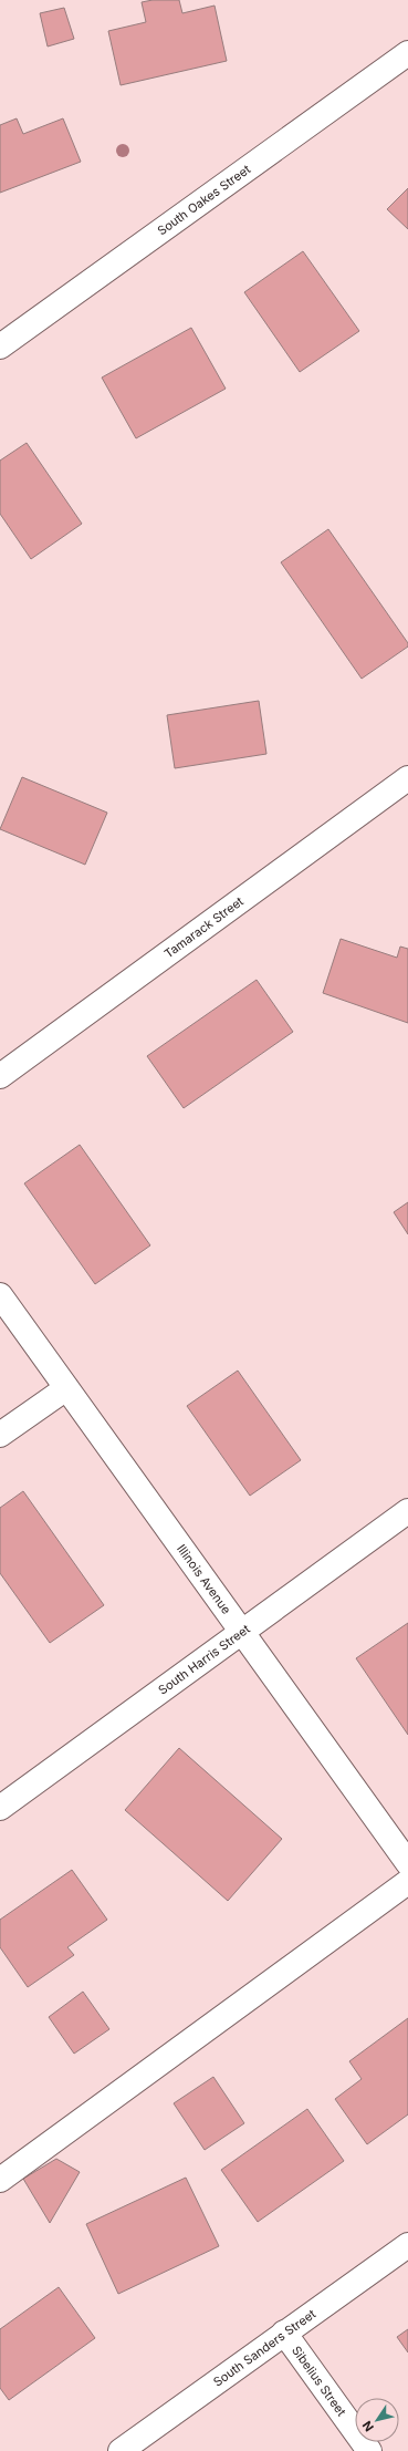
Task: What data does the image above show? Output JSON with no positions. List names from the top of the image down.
{
  "streets": {
    "street": [
      "South Oakes Street",
      "Tamarack Street",
      "Illinois Avenue",
      "South Harris Street",
      "South Sanders Street",
      "Sibelius Street"
    ]
  },
  "crossings": [
    ["Illinois Avenue", "South Harris Street"],
    ["South Sanders Street", "Sibelius Street"]
  ],
  "north": "bottom left"
}
